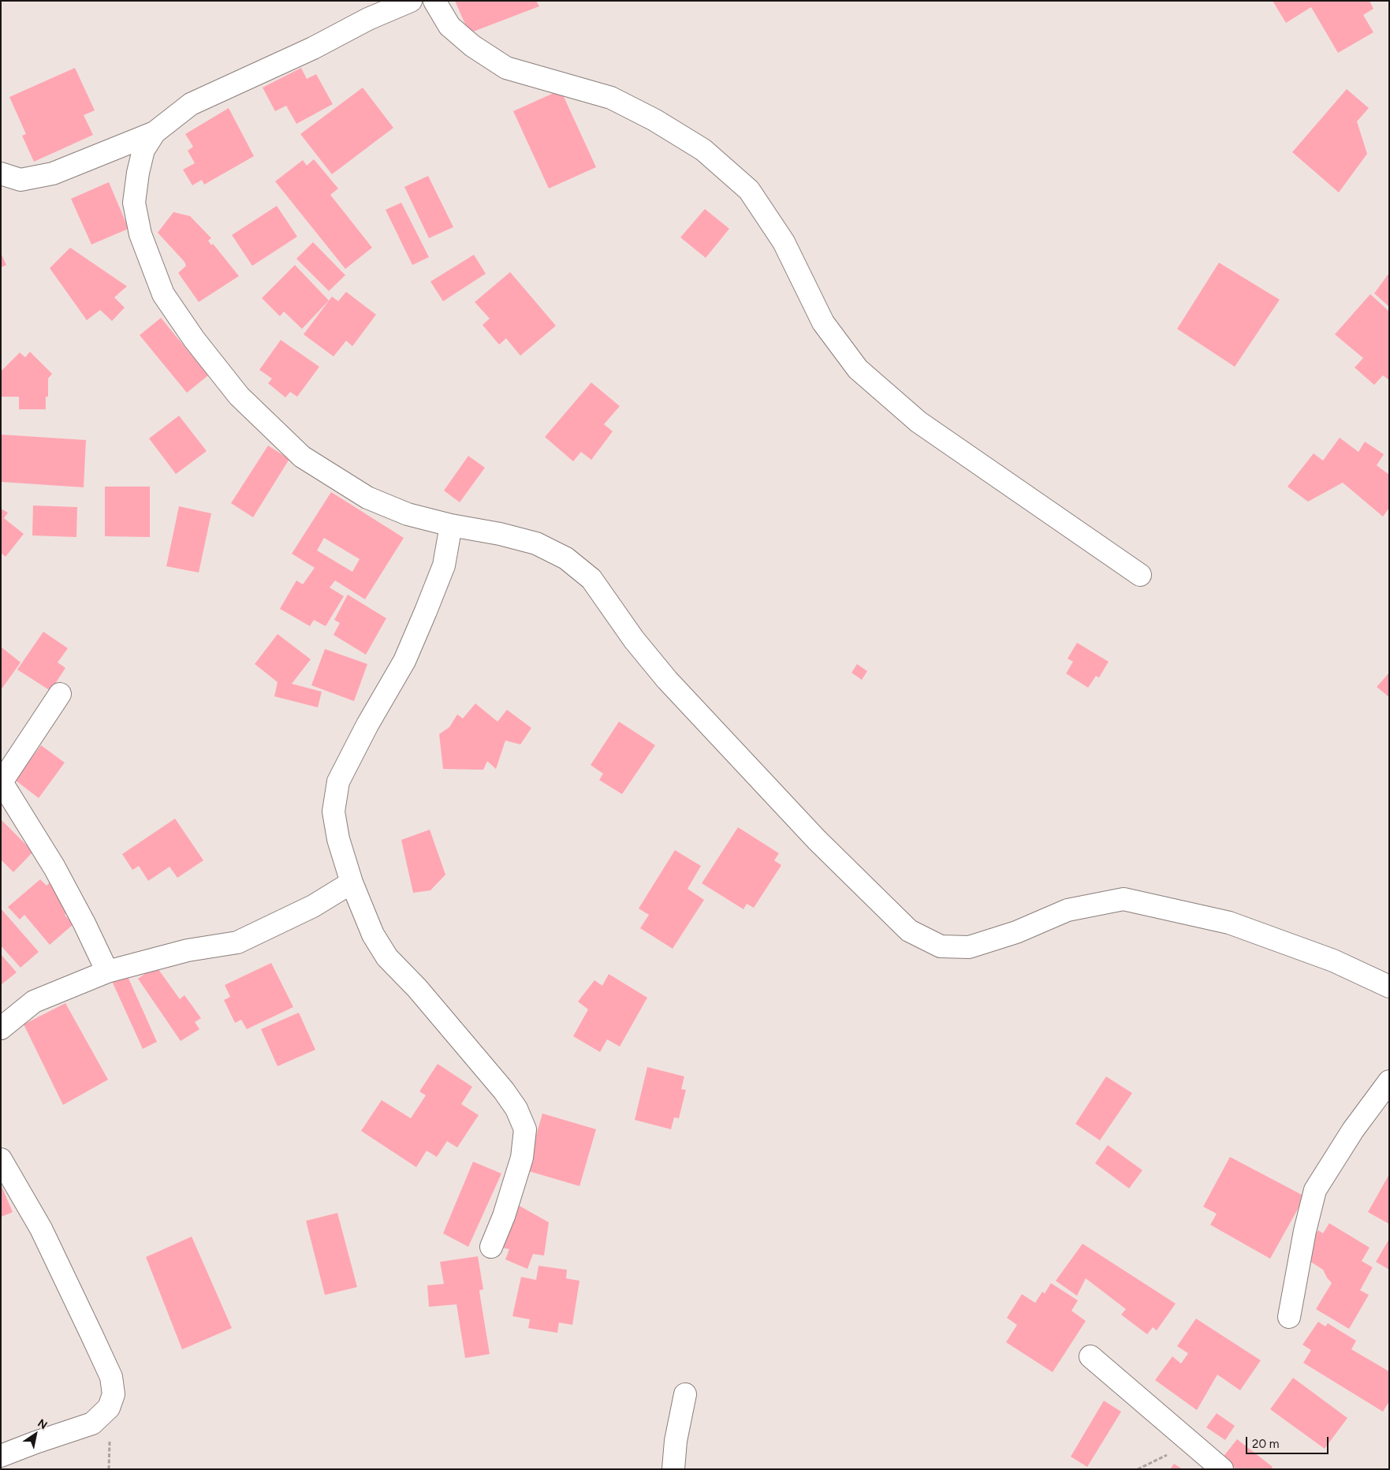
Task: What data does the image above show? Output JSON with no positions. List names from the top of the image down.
{
  "scale_bar": "20 m",
  "north": "top right"
}
